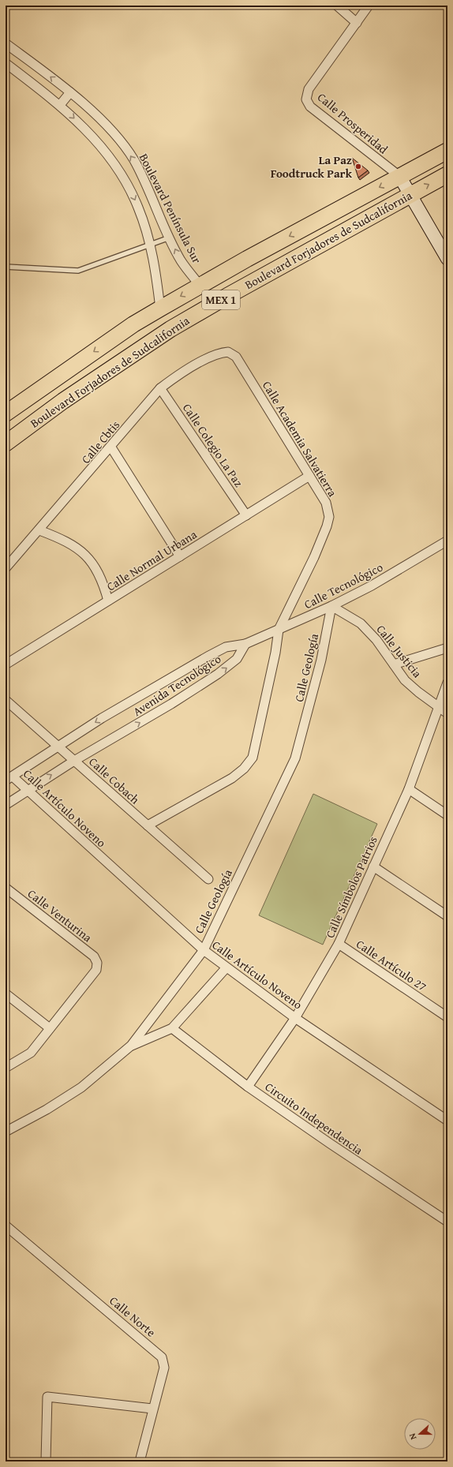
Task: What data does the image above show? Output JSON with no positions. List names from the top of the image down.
{
  "streets": {
    "highway": ["Boulevard Forjadores de Sudcalifornia", "MEX 1"],
    "street": [
      "Calle Prosperidad",
      "Boulevard Península Sur",
      "Calle Academia Salvatierra",
      "Calle Cbtis",
      "Calle Colegio La Paz",
      "Calle Normal Urbana",
      "Calle Tecnológico",
      "Calle Justicia",
      "Calle Geología",
      "Avenida Tecnológico",
      "Calle Cobach",
      "Calle Artículo Noveno",
      "Calle Símbolos Patrios",
      "Calle Venturina",
      "Calle Artículo 27",
      "Circuito Independencia",
      "Calle Norte"
    ]
  },
  "crossings": [
    ["Calle Prosperidad", "Boulevard Forjadores de Sudcalifornia"],
    ["Boulevard Península Sur", "Boulevard Forjadores de Sudcalifornia"],
    ["Calle Academia Salvatierra", "Calle Cbtis"],
    ["Calle Academia Salvatierra", "Calle Normal Urbana"],
    ["Calle Academia Salvatierra", "Calle Tecnológico"],
    ["Calle Academia Salvatierra", "Calle Cobach"],
    ["Calle Cbtis", "Calle Colegio La Paz"],
    ["Calle Colegio La Paz", "Calle Normal Urbana"],
    ["Calle Tecnológico", "Calle Justicia"],
    ["Calle Tecnológico", "Calle Geología"],
    ["Calle Tecnológico", "Avenida Tecnológico"],
    ["Calle Justicia", "Calle Geología"],
    ["Calle Justicia", "Calle Símbolos Patrios"],
    ["Calle Geología", "Calle Artículo Noveno"],
    ["Avenida Tecnológico", "Calle Cobach"],
    ["Avenida Tecnológico", "Calle Artículo Noveno"],
    ["Calle Artículo Noveno", "Calle Símbolos Patrios"],
    ["Calle Símbolos Patrios", "Calle Artículo 27"],
    ["Calle Símbolos Patrios", "Circuito Independencia"]
  ],
  "places": ["La Paz Foodtruck Park"],
  "north": "left"
}
